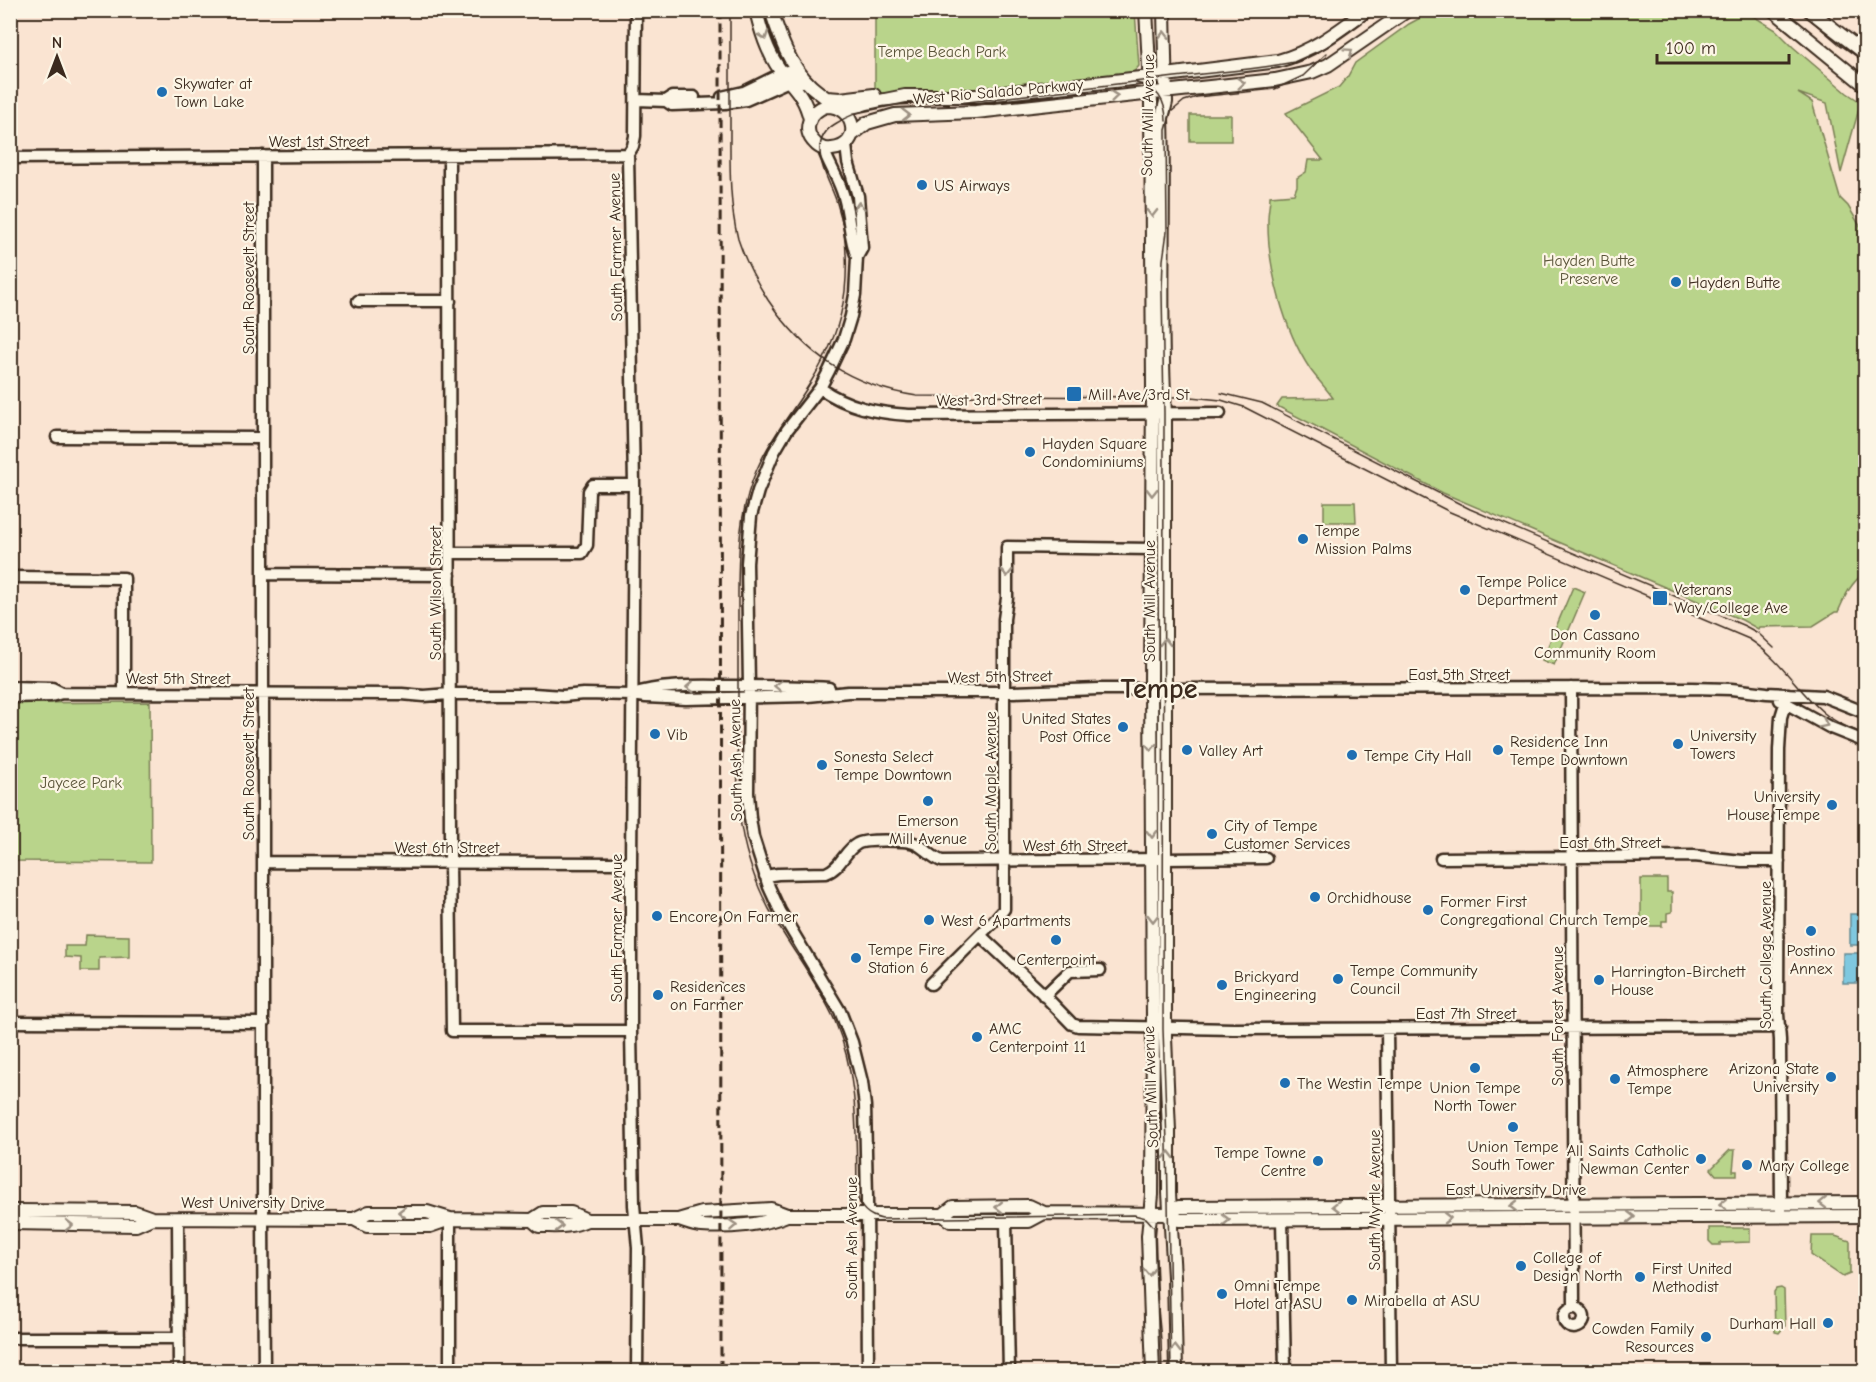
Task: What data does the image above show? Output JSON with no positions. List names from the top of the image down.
{
  "streets": {
    "main road": [
      "West Rio Salado Parkway",
      "South Mill Avenue",
      "East University Drive",
      "West University Drive"
    ],
    "street": [
      "West 1st Street",
      "South Farmer Avenue",
      "South Roosevelt Street",
      "West 3rd Street",
      "South Wilson Street",
      "East 5th Street",
      "West 5th Street",
      "South Ash Avenue",
      "South Maple Avenue",
      "East 6th Street",
      "West 6th Street",
      "South College Avenue",
      "East 7th Street",
      "South Forest Avenue",
      "South Myrtle Avenue"
    ]
  },
  "crossings": [
    ["West Rio Salado Parkway", "South Mill Avenue"],
    ["West Rio Salado Parkway", "South Ash Avenue"],
    ["South Mill Avenue", "West 3rd Street"],
    ["South Mill Avenue", "East 5th Street"],
    ["South Mill Avenue", "West 5th Street"],
    ["South Mill Avenue", "South Maple Avenue"],
    ["South Mill Avenue", "West 6th Street"],
    ["South Mill Avenue", "East 7th Street"],
    ["South Mill Avenue", "East University Drive"],
    ["South Mill Avenue", "West University Drive"],
    ["West 1st Street", "South Farmer Avenue"],
    ["West 1st Street", "South Roosevelt Street"],
    ["West 1st Street", "South Wilson Street"],
    ["South Farmer Avenue", "South Wilson Street"],
    ["South Farmer Avenue", "West 5th Street"],
    ["South Farmer Avenue", "West 6th Street"],
    ["South Farmer Avenue", "West University Drive"],
    ["South Roosevelt Street", "West 5th Street"],
    ["South Roosevelt Street", "West 6th Street"],
    ["South Roosevelt Street", "West University Drive"],
    ["West 3rd Street", "South Ash Avenue"],
    ["South Wilson Street", "West 5th Street"],
    ["South Wilson Street", "West 6th Street"],
    ["East 5th Street", "West 5th Street"],
    ["East 5th Street", "South College Avenue"],
    ["East 5th Street", "South Forest Avenue"],
    ["West 5th Street", "South Ash Avenue"],
    ["West 5th Street", "South Maple Avenue"],
    ["South Ash Avenue", "West 6th Street"],
    ["South Ash Avenue", "West University Drive"],
    ["South Maple Avenue", "West 6th Street"],
    ["South Maple Avenue", "East 7th Street"],
    ["East 6th Street", "South College Avenue"],
    ["East 6th Street", "South Forest Avenue"],
    ["South College Avenue", "East 7th Street"],
    ["South College Avenue", "East University Drive"],
    ["East 7th Street", "South Forest Avenue"],
    ["East 7th Street", "South Myrtle Avenue"],
    ["South Forest Avenue", "East University Drive"],
    ["East University Drive", "South Myrtle Avenue"],
    ["East University Drive", "West University Drive"]
  ],
  "districts": ["Tempe"],
  "parks": ["Tempe Beach Park", "Hayden Butte Preserve", "Jaycee Park"],
  "places": {
    "other": [
      "Skywater at Town Lake",
      "US Airways",
      "Hayden Butte",
      "Hayden Square Condominiums",
      "Tempe Mission Palms",
      "Tempe Police Department",
      "Don Cassano Community Room",
      "United States Post Office",
      "Vib",
      "University Towers",
      "Valley Art",
      "Residence Inn Tempe Downtown",
      "Tempe City Hall",
      "Sonesta Select Tempe Downtown",
      "Emerson Mill Avenue",
      "University House Tempe",
      "City of Tempe Customer Services",
      "Orchidhouse",
      "Former First Congregational Church Tempe",
      "Encore On Farmer",
      "West 6 Apartments",
      "Postino Annex",
      "Centerpoint",
      "Tempe Fire Station 6",
      "Tempe Community Council",
      "Harrington-Birchett House",
      "Brickyard Engineering",
      "Residences on Farmer",
      "AMC Centerpoint 11",
      "Union Tempe North Tower",
      "Arizona State University",
      "Atmosphere Tempe",
      "The Westin Tempe",
      "Union Tempe South Tower",
      "All Saints Catholic Newman Center",
      "Tempe Towne Centre",
      "Mary College",
      "College of Design North",
      "First United Methodist",
      "Omni Tempe Hotel at ASU",
      "Mirabella at ASU",
      "Durham Hall",
      "Cowden Family Resources"
    ],
    "transit": ["Mill Ave/3rd St", "Veterans Way/College Ave"]
  },
  "scale_bar": "100 m",
  "north": "top"
}
